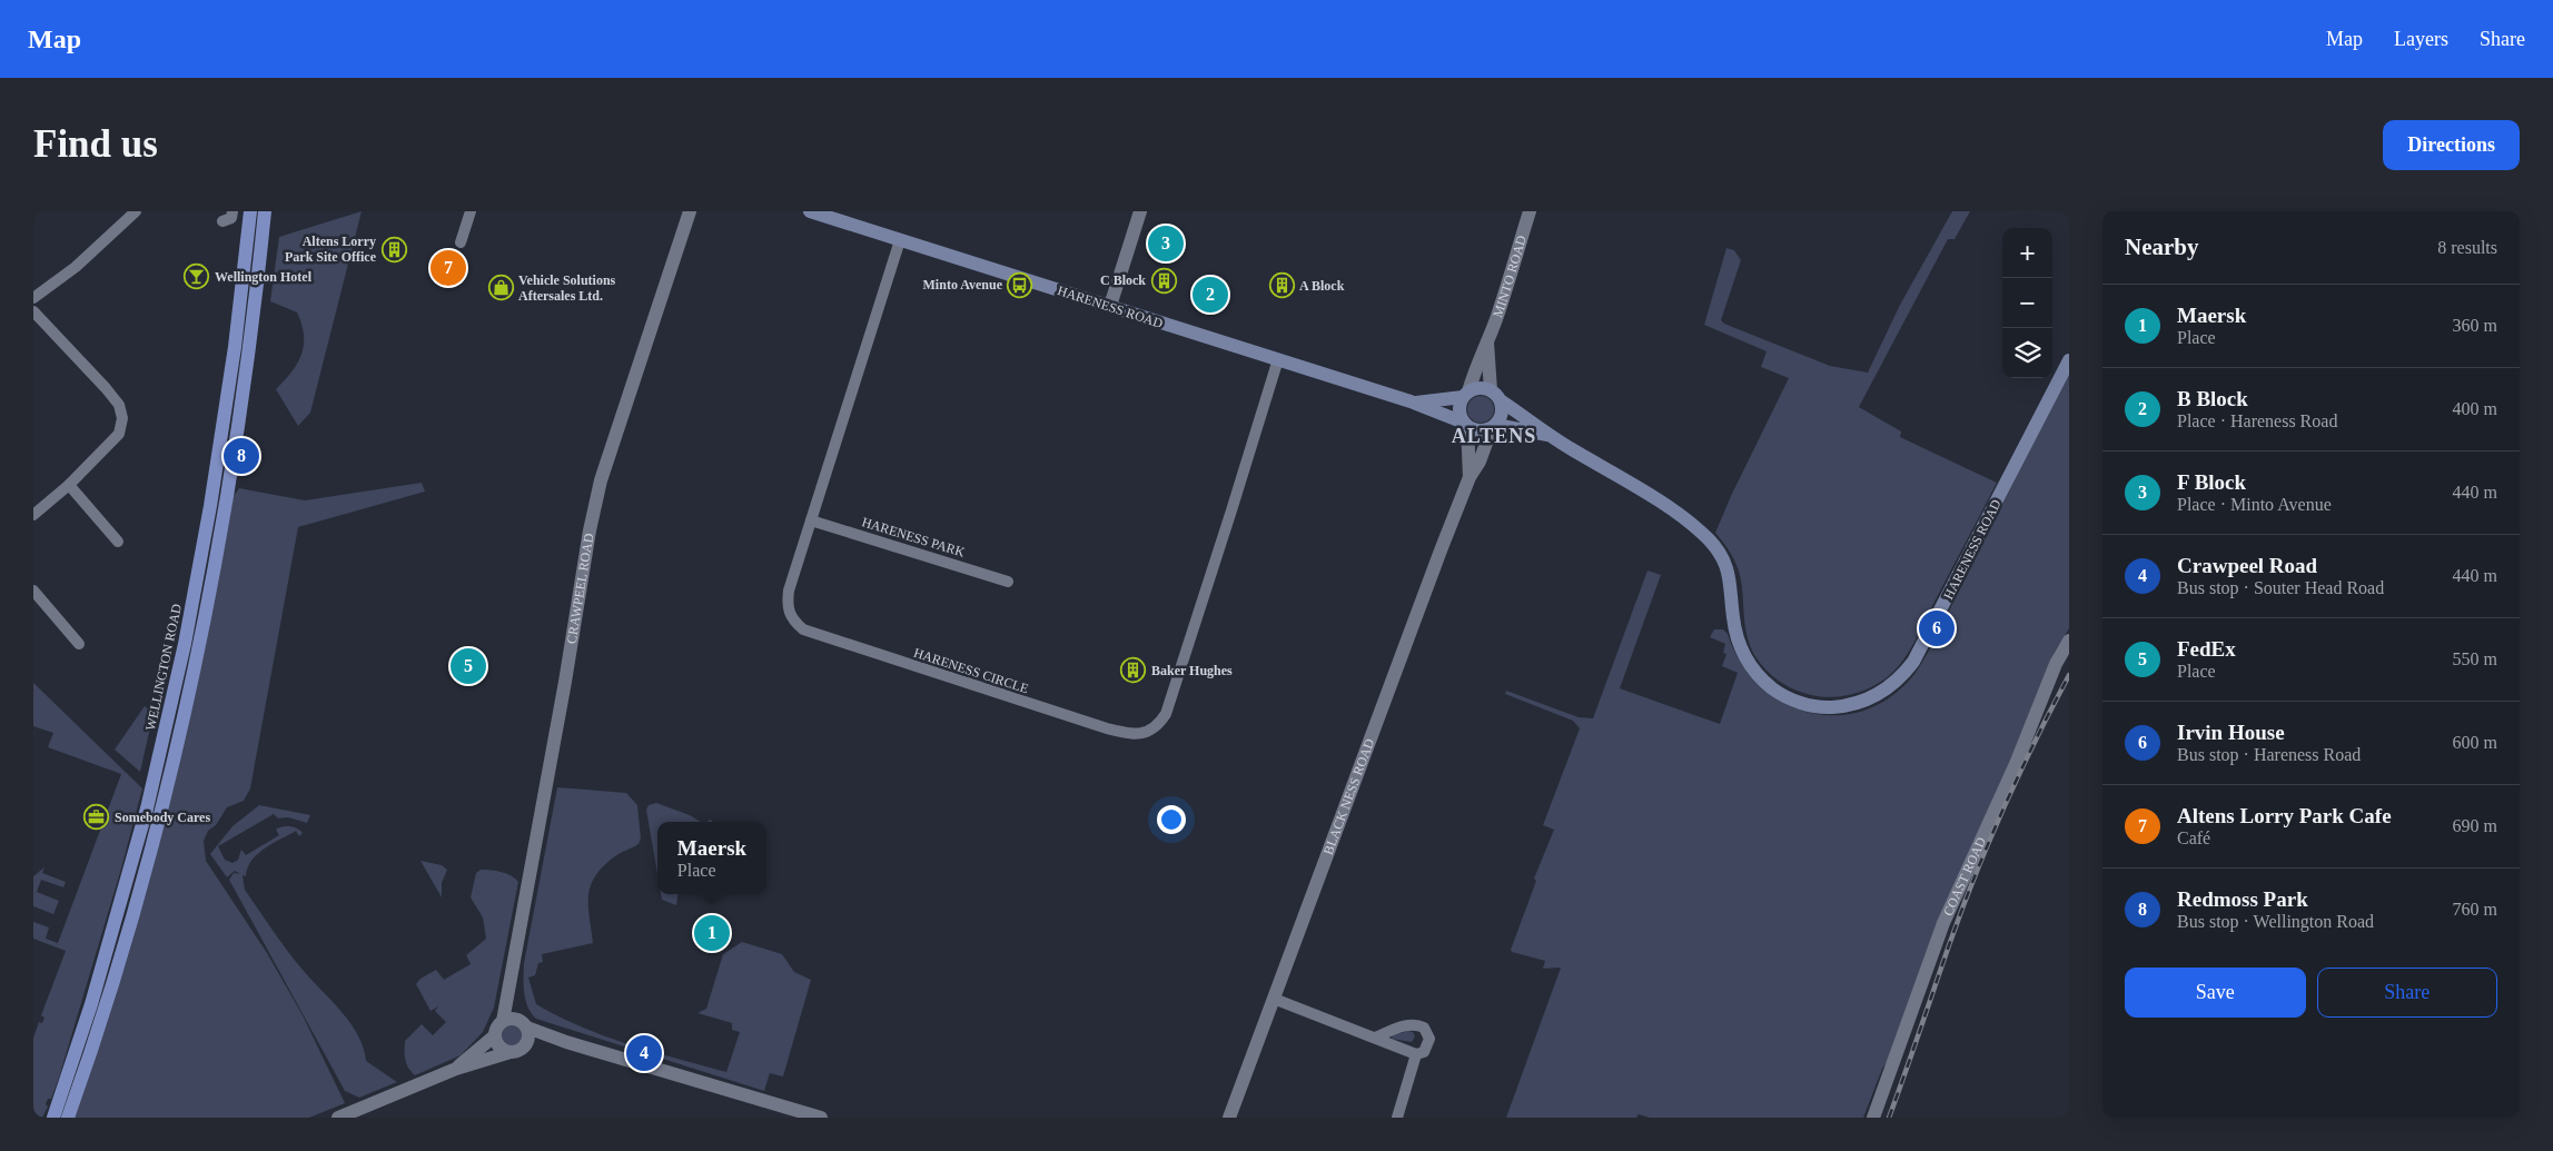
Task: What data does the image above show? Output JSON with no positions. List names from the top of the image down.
{
  "streets": {
    "main road": ["HARENESS ROAD", "WELLINGTON ROAD"],
    "street": [
      "MINTO ROAD",
      "HARENESS PARK",
      "CRAWPEEL ROAD",
      "HARENESS CIRCLE",
      "BLACK NESS ROAD",
      "COAST ROAD"
    ]
  },
  "crossings": [
    ["MINTO ROAD", "HARENESS ROAD"],
    ["MINTO ROAD", "BLACK NESS ROAD"],
    ["HARENESS ROAD", "HARENESS CIRCLE"],
    ["HARENESS ROAD", "BLACK NESS ROAD"],
    ["HARENESS PARK", "HARENESS CIRCLE"]
  ],
  "districts": ["ALTENS"],
  "places": {
    "building": [
      "Altens Lorry Park Site Office",
      "C Block",
      "A Block",
      "Baker Hughes"
    ],
    "bar": ["Wellington Hotel"],
    "bus stop": ["Minto Avenue"],
    "shop": ["Vehicle Solutions Aftersales Ltd."],
    "office": ["Somebody Cares"]
  },
  "page": {
    "header": "Map",
    "nav": ["Map", "Layers", "Share"],
    "buttons": [
      "Directions",
      ["Save", "Share"]
    ],
    "title": "Find us",
    "heading": ["Nearby", "8 results"],
    "pins": [
      "3",
      "7",
      "2",
      "8",
      "6",
      "5",
      "1",
      "4"
    ],
    "map_buttons": ["+", "−"],
    "list": [
      {
        "mark": "1",
        "name": "Maersk",
        "note": "Place",
        "value": "360 m"
      },
      {
        "mark": "2",
        "name": "B Block",
        "note": "Place · Hareness Road",
        "value": "400 m"
      },
      {
        "mark": "3",
        "name": "F Block",
        "note": "Place · Minto Avenue",
        "value": "440 m"
      },
      {
        "mark": "4",
        "name": "Crawpeel Road",
        "note": "Bus stop · Souter Head Road",
        "value": "440 m"
      },
      {
        "mark": "5",
        "name": "FedEx",
        "note": "Place",
        "value": "550 m"
      },
      {
        "mark": "6",
        "name": "Irvin House",
        "note": "Bus stop · Hareness Road",
        "value": "600 m"
      },
      {
        "mark": "7",
        "name": "Altens Lorry Park Cafe",
        "note": "Café",
        "value": "690 m"
      },
      {
        "mark": "8",
        "name": "Redmoss Park",
        "note": "Bus stop · Wellington Road",
        "value": "760 m"
      }
    ],
    "popup": ["Maersk", "Place"]
  }
}
